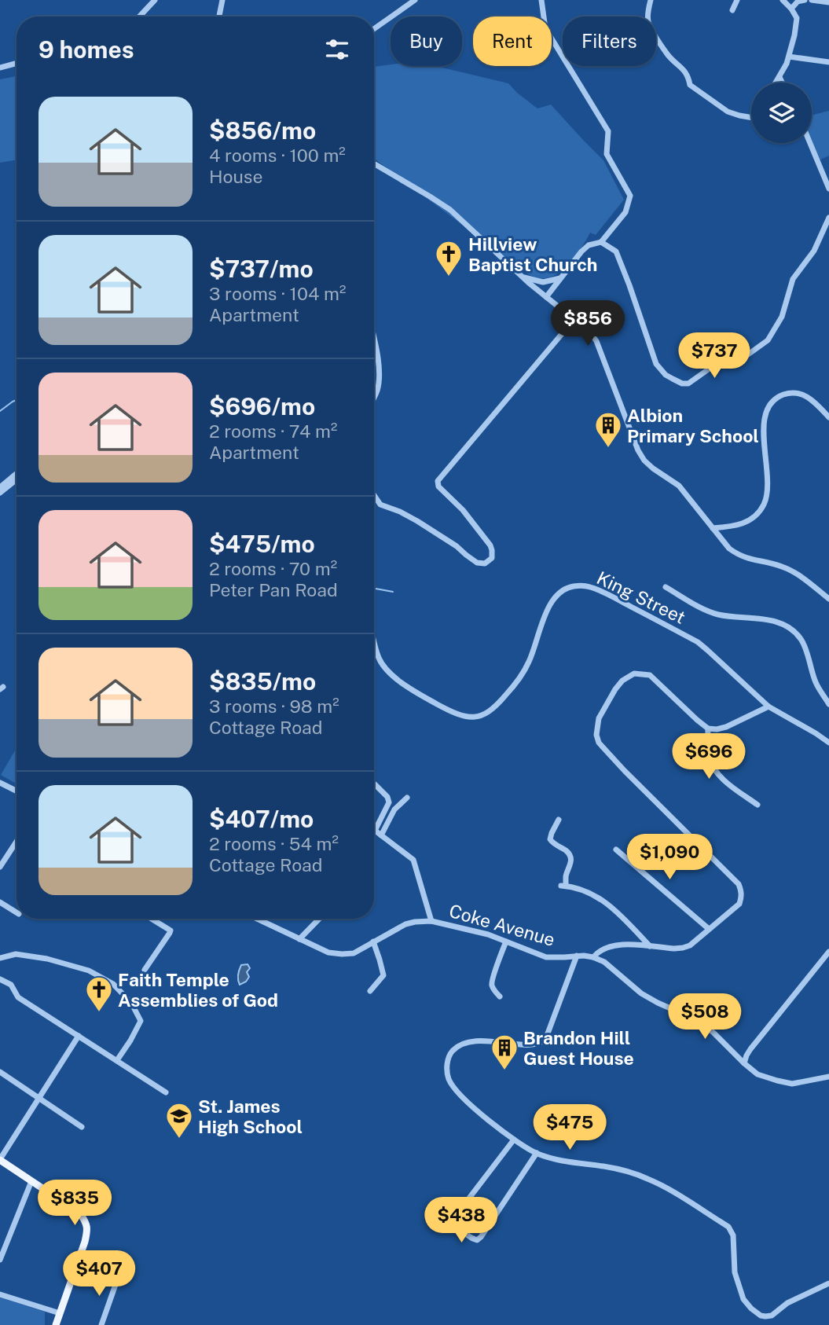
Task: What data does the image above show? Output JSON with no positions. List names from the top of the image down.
{
  "streets": {
    "street": ["King Street", "Coke Avenue"]
  },
  "places": {
    "church": ["Hillview Baptist Church", "Faith Temple Assemblies of God"],
    "building": ["Albion Primary School", "Brandon Hill Guest House"],
    "school or university": ["St. James High School"]
  },
  "page": {
    "chip": ["Buy", "Rent", "Filters"],
    "heading": "9 homes",
    "list": [
      {
        "name": "$856/mo",
        "note": "4 rooms · 100 m² · House"
      },
      {
        "name": "$737/mo",
        "note": "3 rooms · 104 m² · Apartment"
      },
      {
        "name": "$696/mo",
        "note": "2 rooms · 74 m² · Apartment"
      },
      {
        "name": "$475/mo",
        "note": "2 rooms · 70 m² · Peter Pan Road"
      },
      {
        "name": "$835/mo",
        "note": "3 rooms · 98 m² · Cottage Road"
      },
      {
        "name": "$407/mo",
        "note": "2 rooms · 54 m² · Cottage Road"
      }
    ],
    "price": [
      "$856",
      "$737",
      "$696",
      "$1,090",
      "$508",
      "$475",
      "$835",
      "$438",
      "$407"
    ]
  }
}
